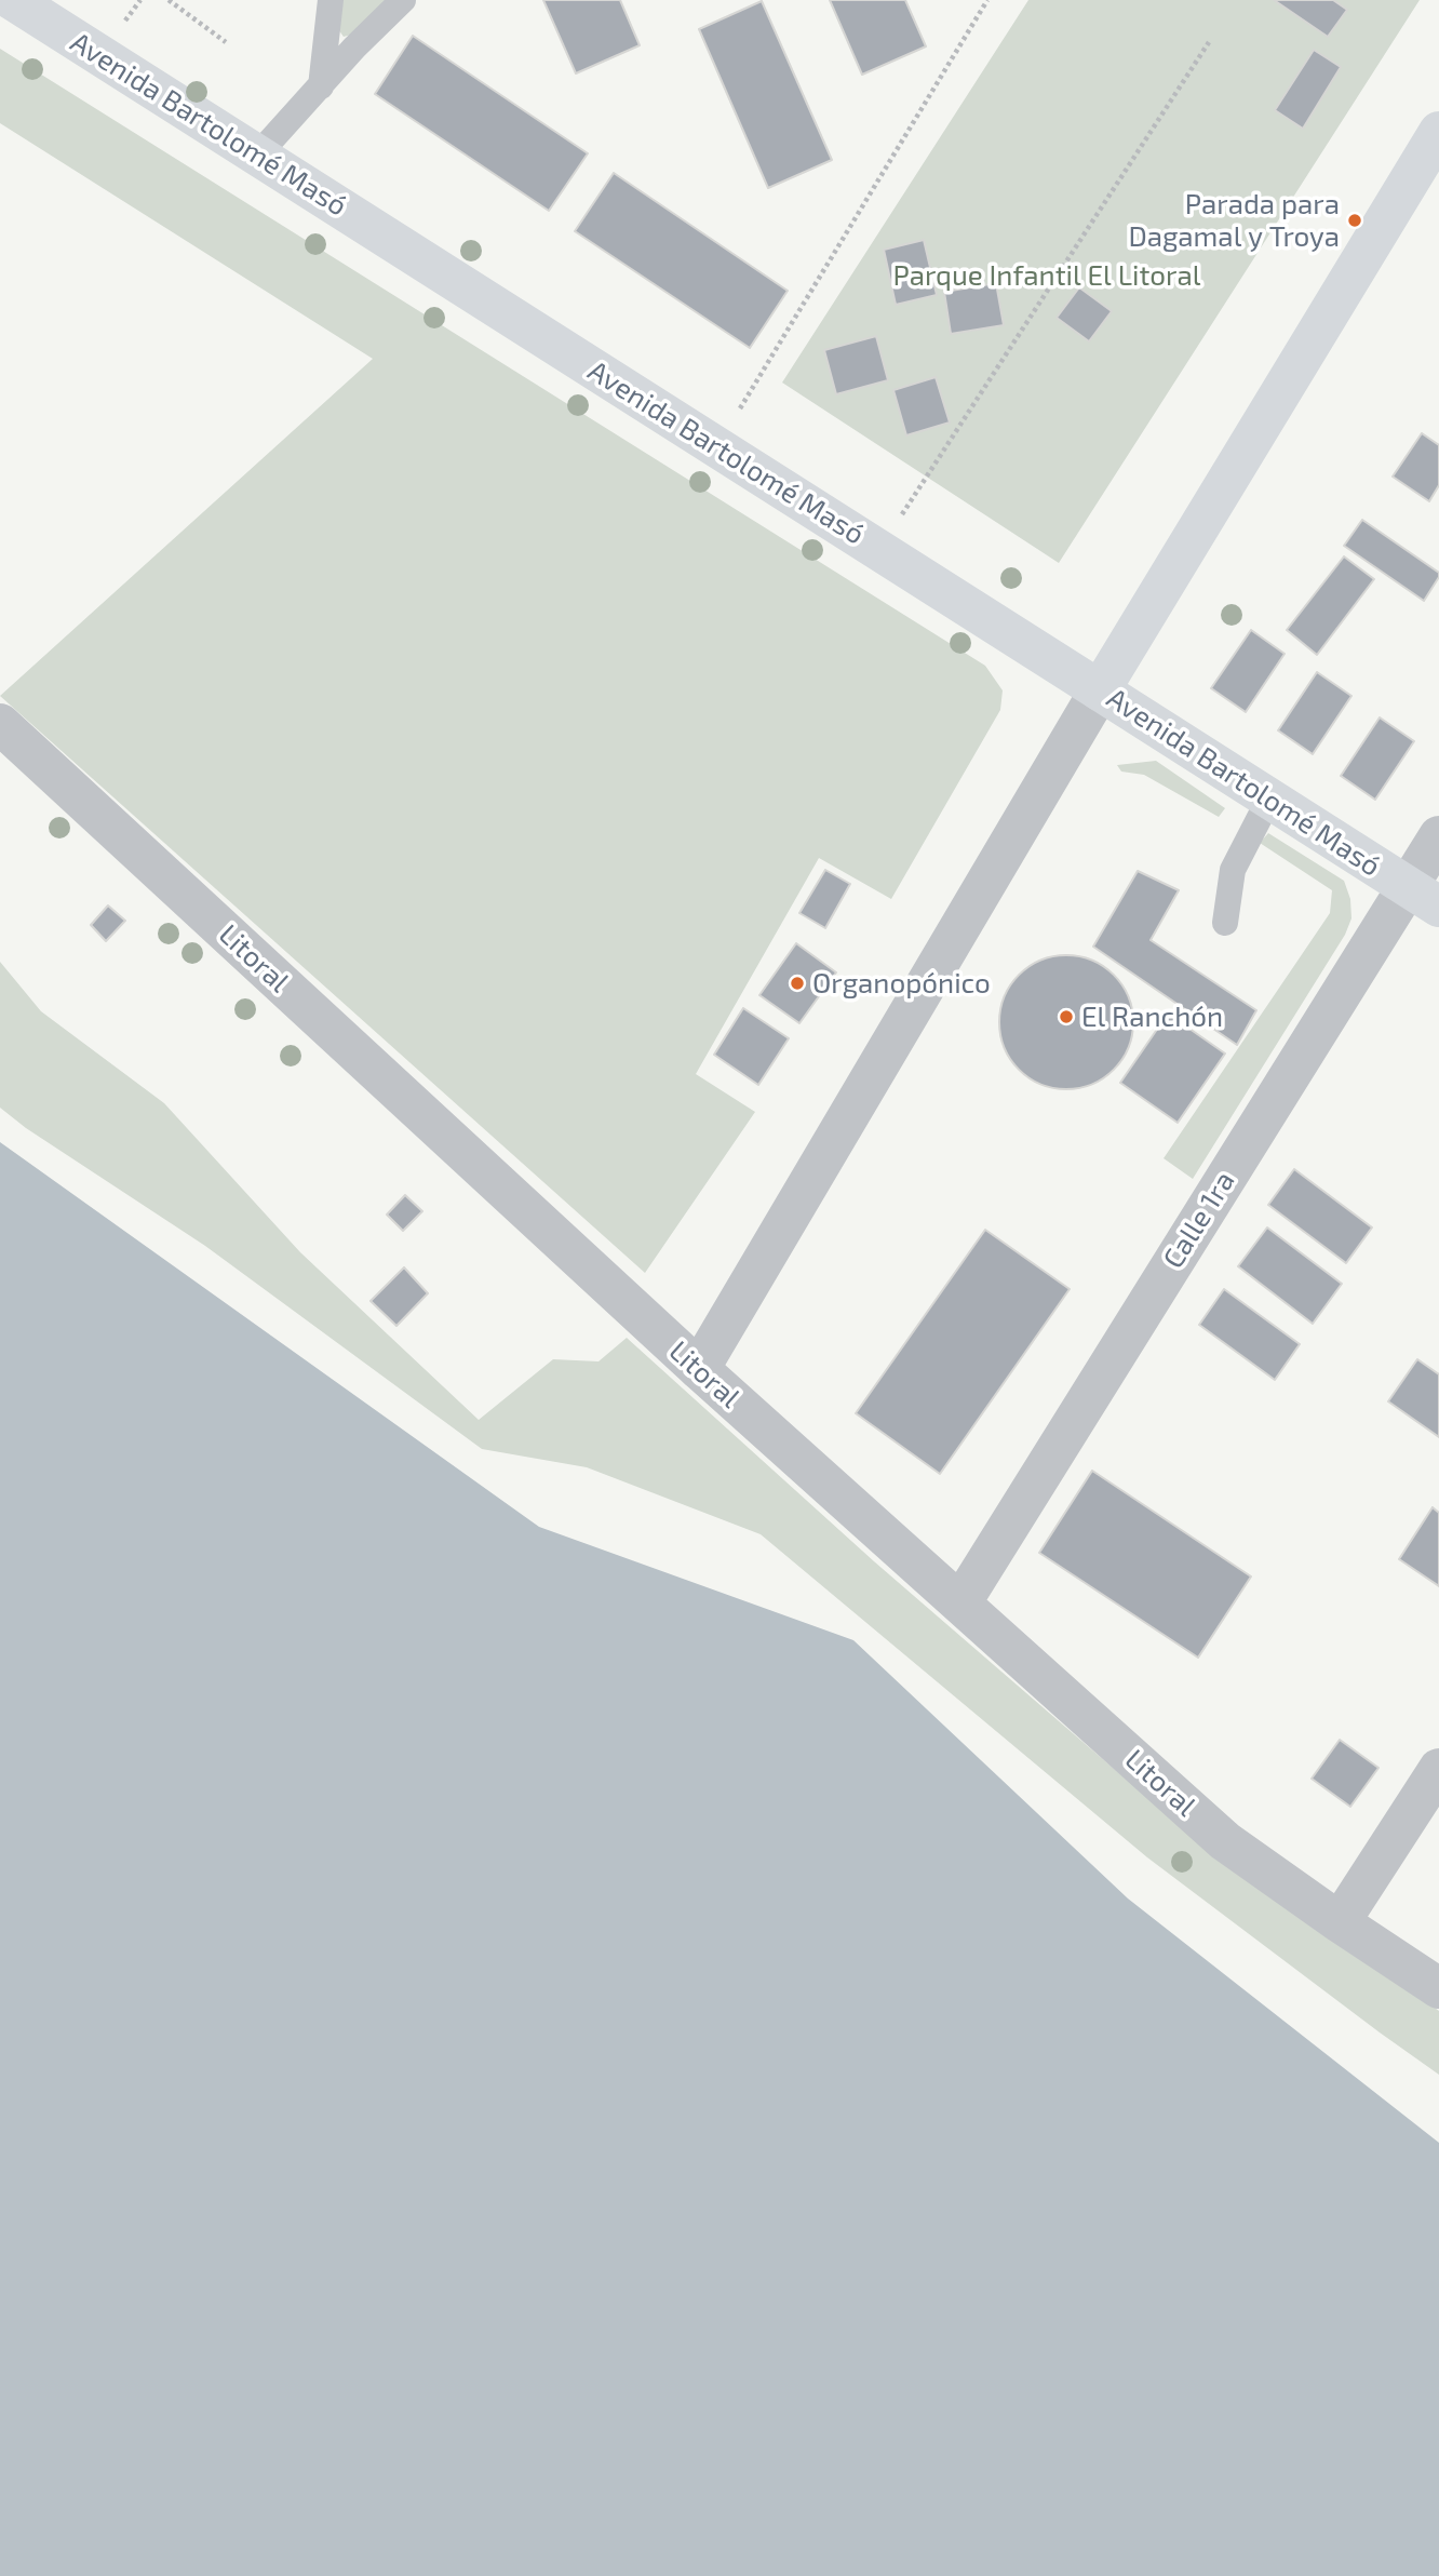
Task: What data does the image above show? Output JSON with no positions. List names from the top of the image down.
{
  "streets": {
    "main road": ["Avenida Bartolomé Masó"],
    "street": ["Litoral", "Calle 1ra"]
  },
  "crossings": [
    ["Avenida Bartolomé Masó", "Calle 1ra"],
    ["Litoral", "Calle 1ra"]
  ],
  "parks": ["Parque Infantil El Litoral"],
  "places": ["Parada para Dagamal y Troya", "Organopónico", "El Ranchón"]
}
